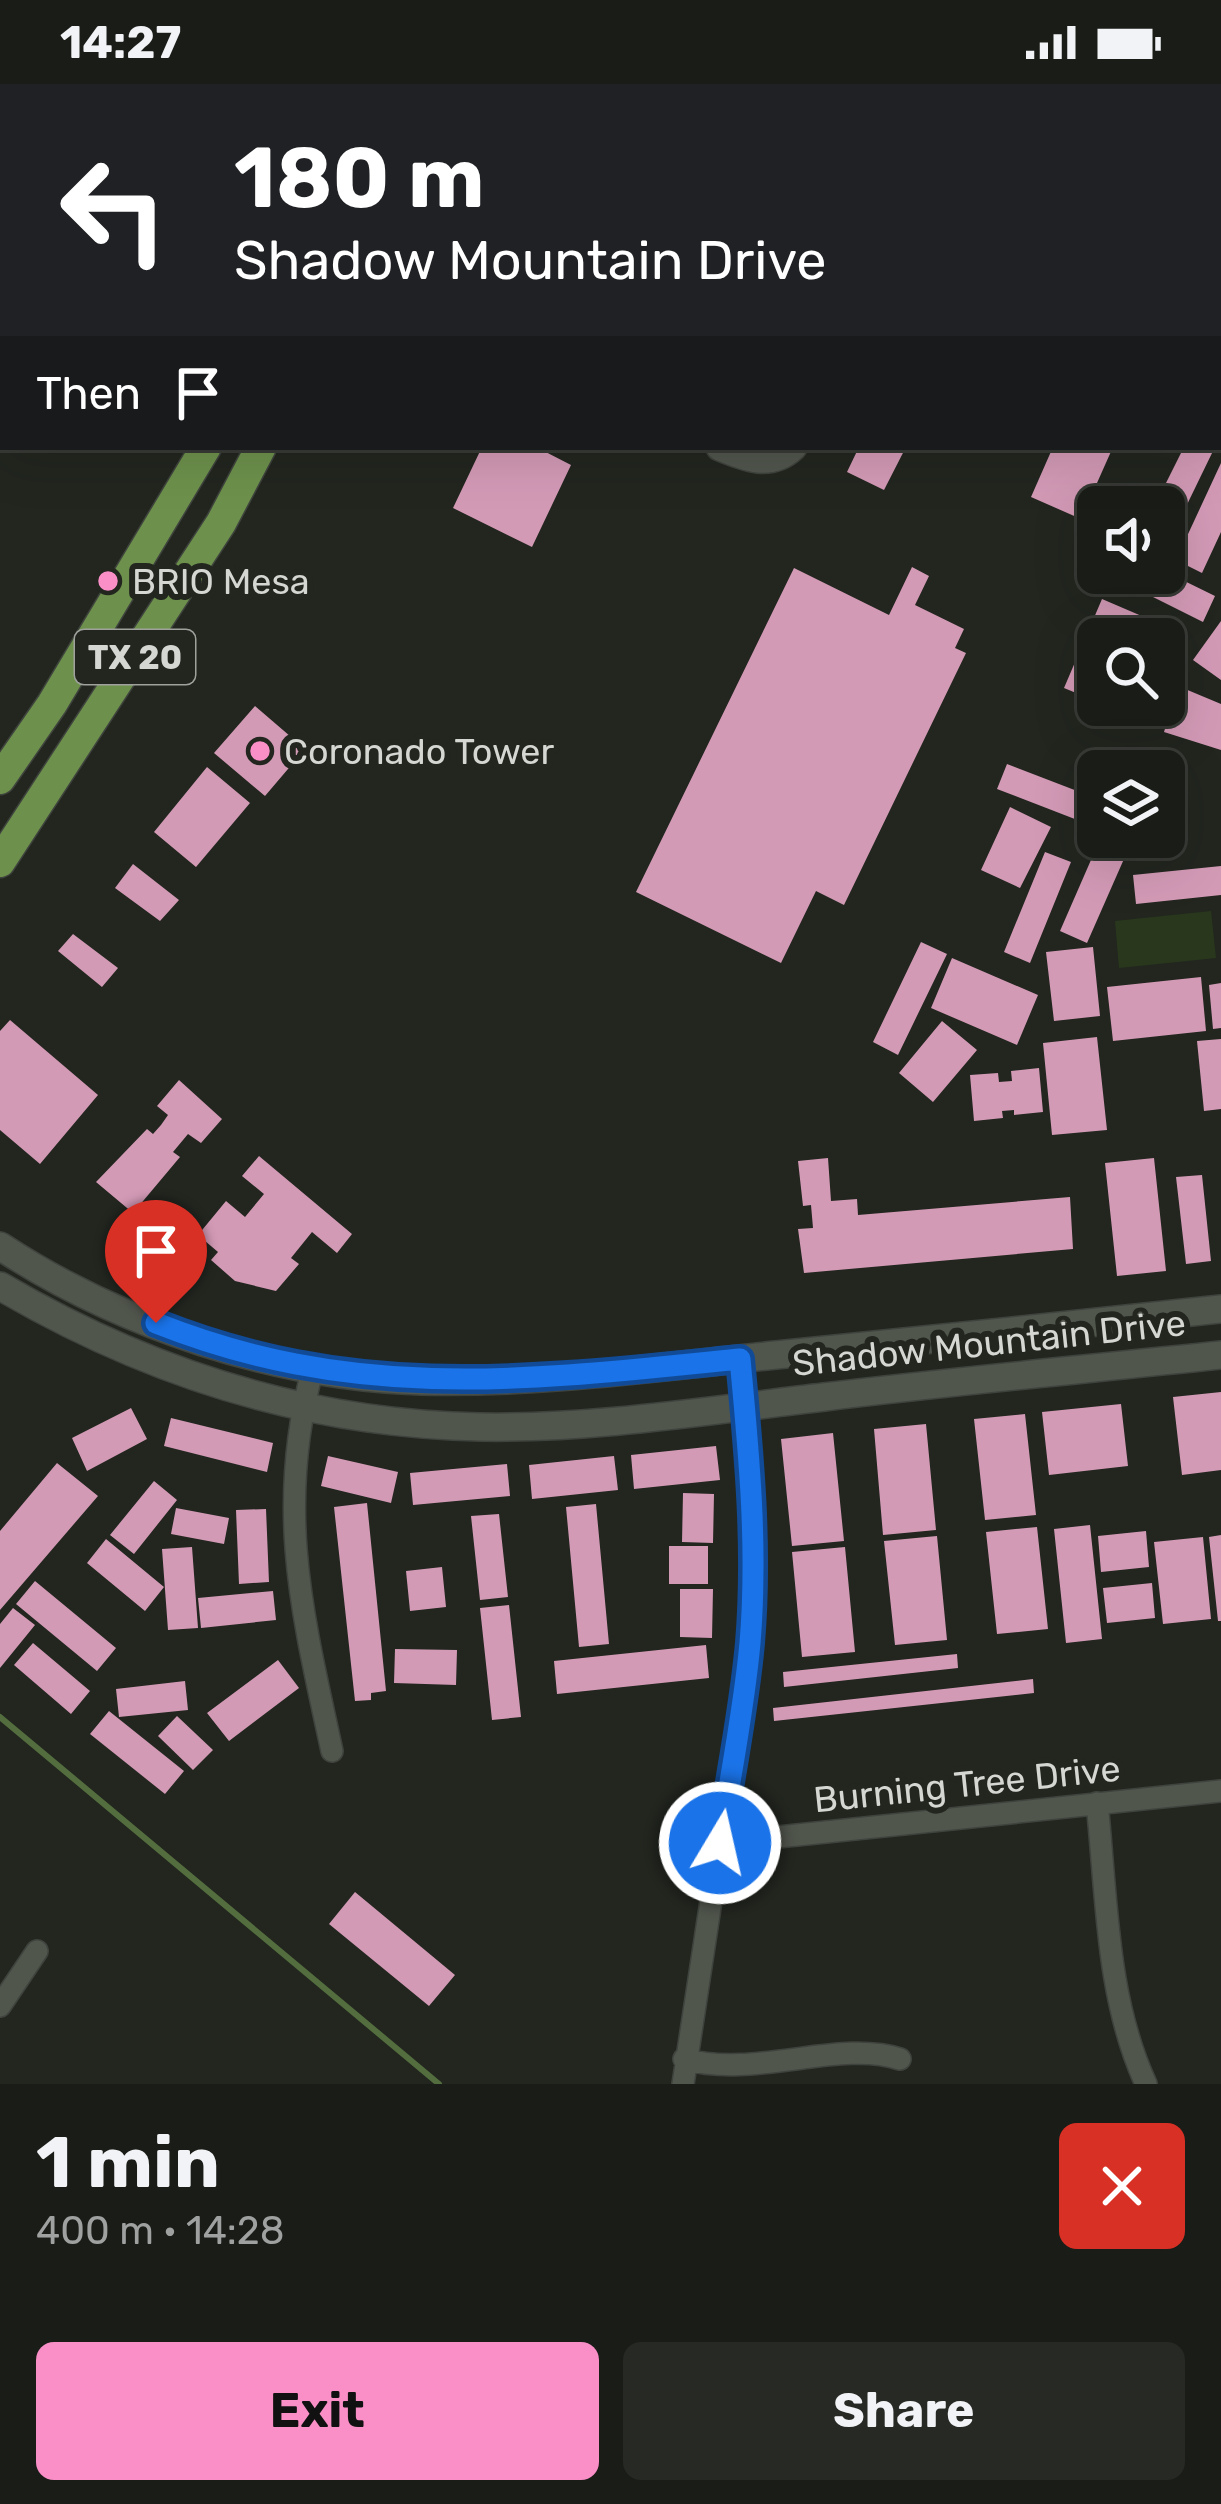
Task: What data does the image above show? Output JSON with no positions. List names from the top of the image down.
{
  "streets": {
    "main road": ["TX 20", "Shadow Mountain Drive"],
    "street": ["Burning Tree Drive"]
  },
  "places": ["BRIO Mesa", "Coronado Tower"],
  "page": {
    "status": "14:27",
    "turn": ["180 m", "Shadow Mountain Drive"],
    "then": "Then",
    "heading": ["1 min", "400 m · 14:28"],
    "buttons": ["Exit", "Share"]
  }
}
